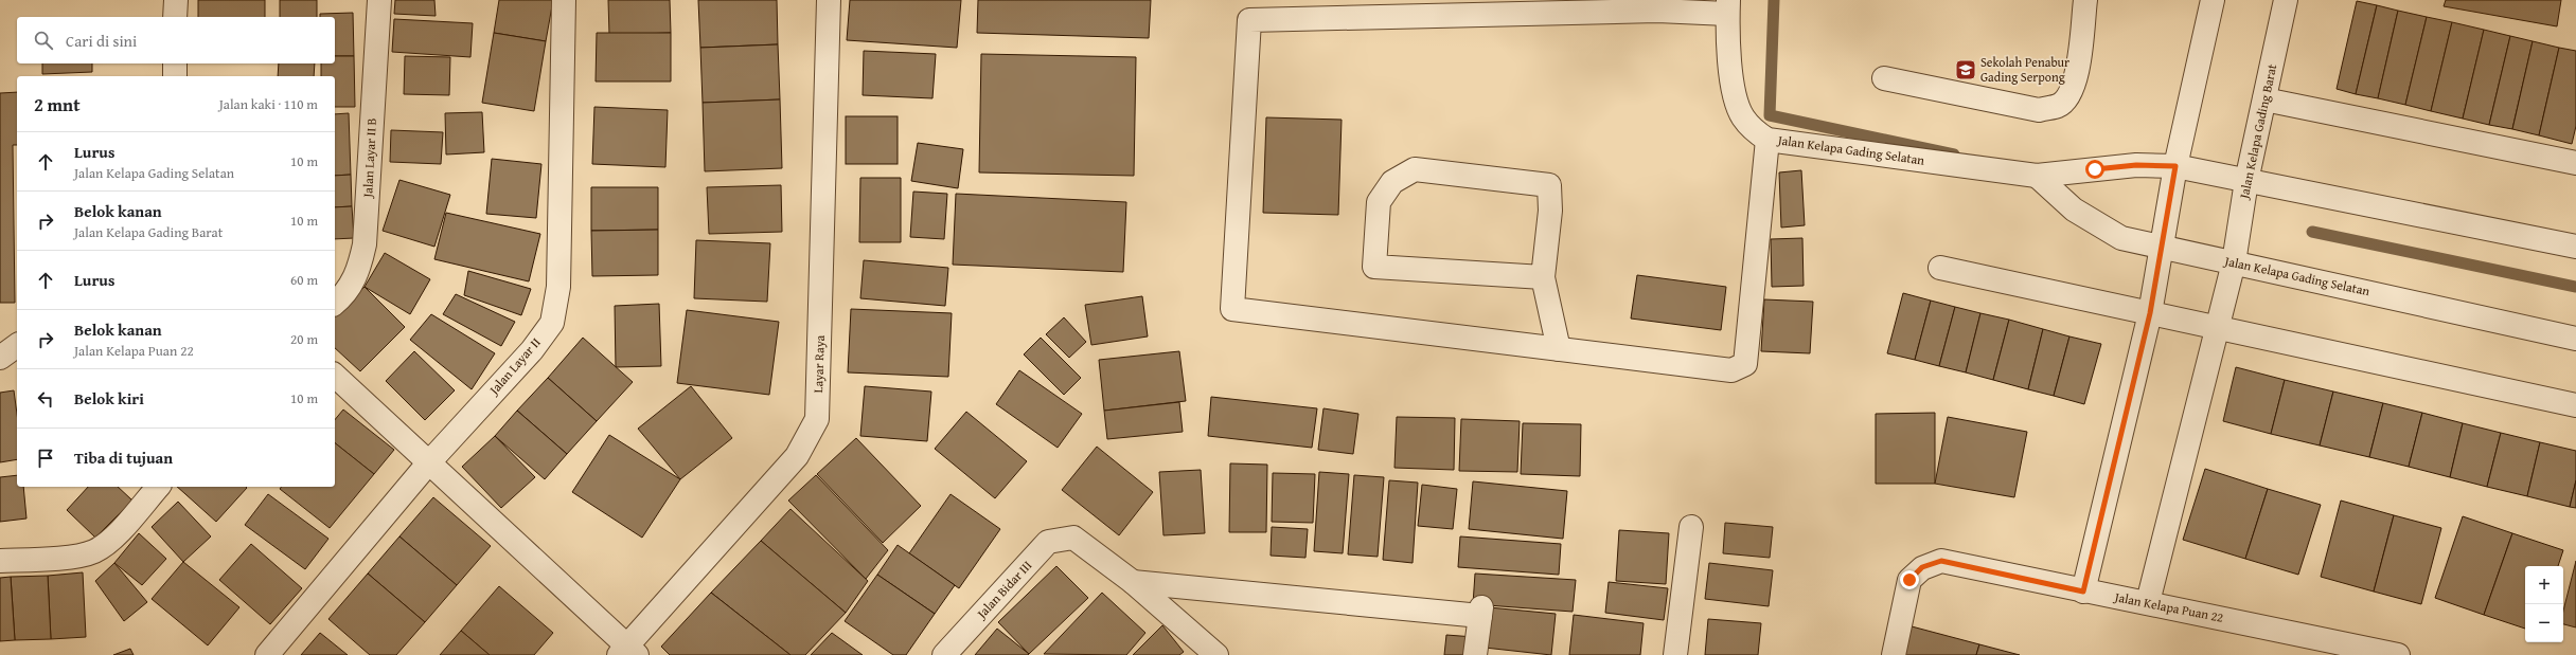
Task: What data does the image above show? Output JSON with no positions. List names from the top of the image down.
{
  "streets": {
    "street": [
      "Jalan Kelapa Gading Barat",
      "Jalan Kelapa Gading Selatan",
      "Jalan Layar II B",
      "Layar Raya",
      "Jalan Layar II",
      "Jalan Bidar III",
      "Jalan Kelapa Puan 22"
    ]
  },
  "crossings": [
    ["Jalan Kelapa Gading Barat", "Jalan Kelapa Gading Selatan"],
    ["Jalan Kelapa Gading Barat", "Jalan Kelapa Puan 22"]
  ],
  "places": {
    "school or university": ["Sekolah Penabur Gading Serpong"]
  },
  "page": {
    "search": "Cari di sini",
    "heading": ["2 mnt", "Jalan kaki · 110 m"],
    "list": [
      ["Lurus", "Jalan Kelapa Gading Selatan", "10 m"],
      ["Belok kanan", "Jalan Kelapa Gading Barat", "10 m"],
      ["Lurus", "60 m"],
      ["Belok kanan", "Jalan Kelapa Puan 22", "20 m"],
      ["Belok kiri", "10 m"],
      "Tiba di tujuan"
    ],
    "map_buttons": ["+", "−"]
  }
}
